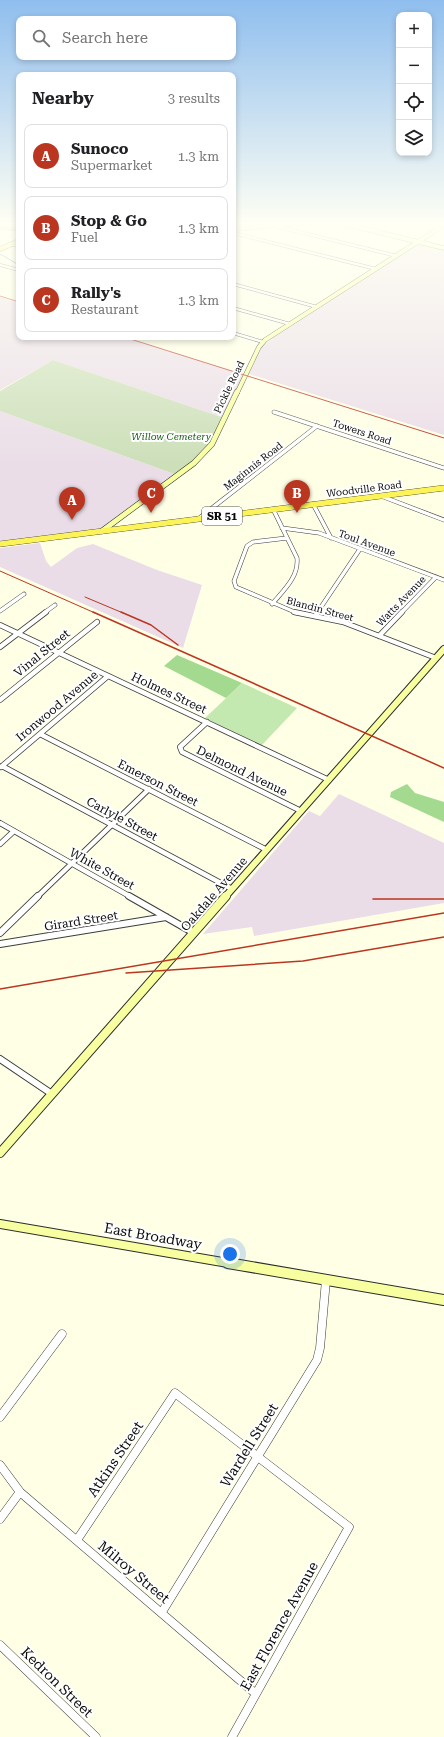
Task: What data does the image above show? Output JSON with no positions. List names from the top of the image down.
{
  "streets": {
    "main road": ["Woodville Road", "SR 51"],
    "street": [
      "Pickle Road",
      "Towers Road",
      "Maginnis Road",
      "Toul Avenue",
      "Watts Avenue",
      "Blandin Street",
      "Vinal Street",
      "Holmes Street",
      "Ironwood Avenue",
      "Delmond Avenue",
      "Emerson Street",
      "Carlyle Street",
      "White Street",
      "Oakdale Avenue",
      "Girard Street",
      "East Broadway",
      "Wardell Street",
      "Atkins Street",
      "Milroy Street",
      "East Florence Avenue",
      "Kedron Street"
    ]
  },
  "crossings": [
    ["Pickle Road", "Woodville Road"],
    ["Towers Road", "Maginnis Road"],
    ["Maginnis Road", "Woodville Road"],
    ["Toul Avenue", "Watts Avenue"],
    ["Watts Avenue", "Blandin Street"],
    ["Blandin Street", "Oakdale Avenue"],
    ["Vinal Street", "Holmes Street"],
    ["Holmes Street", "Ironwood Avenue"],
    ["Holmes Street", "Delmond Avenue"],
    ["Holmes Street", "Oakdale Avenue"],
    ["Ironwood Avenue", "Emerson Street"],
    ["Ironwood Avenue", "Carlyle Street"],
    ["Delmond Avenue", "Oakdale Avenue"],
    ["Emerson Street", "Oakdale Avenue"],
    ["Carlyle Street", "Oakdale Avenue"],
    ["White Street", "Oakdale Avenue"],
    ["White Street", "Girard Street"],
    ["East Broadway", "Wardell Street"],
    ["Wardell Street", "Atkins Street"],
    ["Wardell Street", "Milroy Street"],
    ["Wardell Street", "East Florence Avenue"],
    ["Atkins Street", "Milroy Street"],
    ["Atkins Street", "East Florence Avenue"],
    ["Milroy Street", "East Florence Avenue"]
  ],
  "parks": ["Willow Cemetery"],
  "page": {
    "map_buttons": ["+", "−"],
    "search": "Search here",
    "heading": ["Nearby", "3 results"],
    "list": [
      {
        "mark": "A",
        "name": "Sunoco",
        "note": "Supermarket",
        "value": "1.3 km"
      },
      {
        "mark": "B",
        "name": "Stop & Go",
        "note": "Fuel",
        "value": "1.3 km"
      },
      {
        "mark": "C",
        "name": "Rally's",
        "note": "Restaurant",
        "value": "1.3 km"
      }
    ],
    "pins": ["B", "C", "A"]
  }
}
